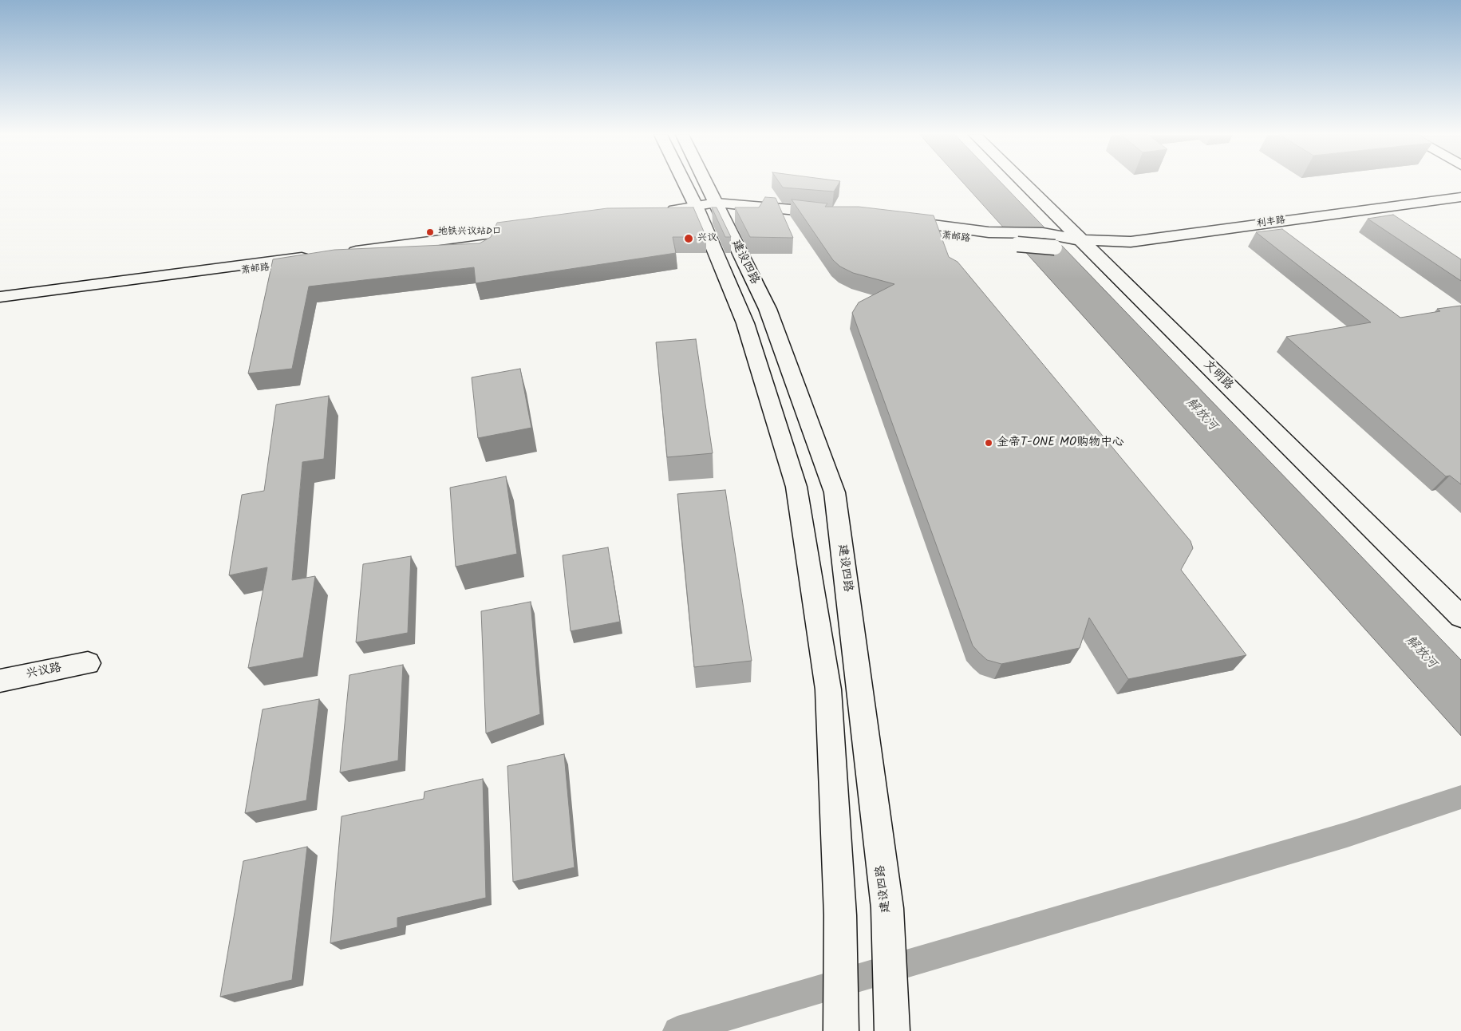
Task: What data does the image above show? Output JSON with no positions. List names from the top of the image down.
{
  "streets": {
    "street": [
      "利丰路",
      "萧邮路",
      "建设四路",
      "文明路",
      "兴议路"
    ]
  },
  "crossings": [
    ["利丰路", "萧邮路"],
    ["利丰路", "文明路"],
    ["萧邮路", "文明路"]
  ],
  "water": ["解放河"],
  "places": ["地铁兴议站D口", "兴议", "金帝T-ONE MO购物中心"]
}
